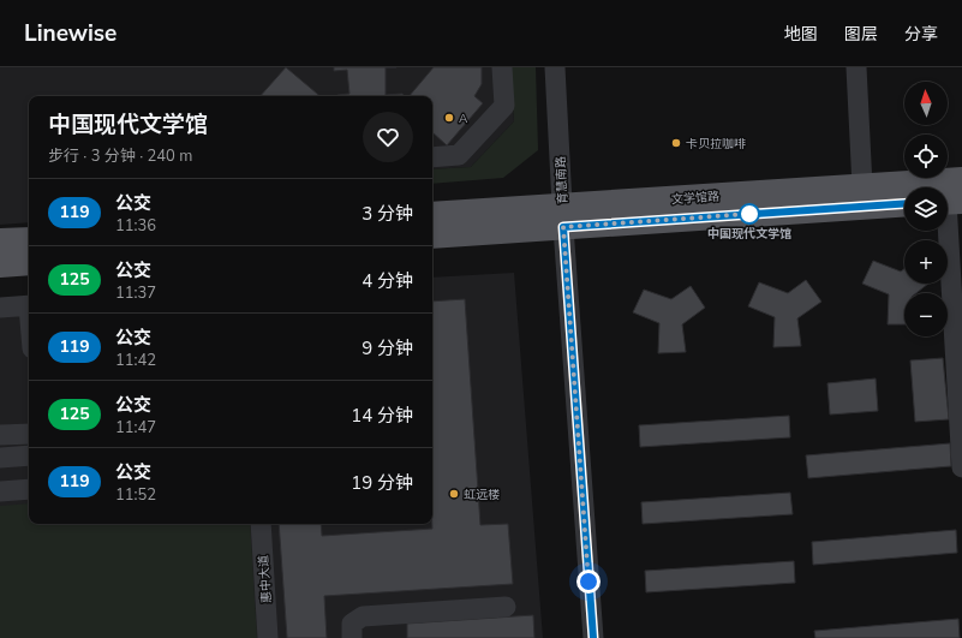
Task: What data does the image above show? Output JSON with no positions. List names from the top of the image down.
{
  "streets": {
    "main road": ["文学馆路"],
    "street": ["育慧南路", "惠中大道"]
  },
  "crossings": [
    ["育慧南路", "文学馆路"]
  ],
  "places": [
    "A",
    "卡贝拉咖啡",
    "中国现代文学馆",
    "虹远楼"
  ],
  "lines": ["bus line 119"],
  "north": "top",
  "page": {
    "header": "Linewise",
    "nav": ["地图", "图层", "分享"],
    "map_buttons": ["+", "−"],
    "heading": ["中国现代文学馆", "步行 · 3 分钟 · 240 m"],
    "list": [
      {
        "mark": "119",
        "name": "公交",
        "note": "11:36",
        "value": "3 分钟"
      },
      {
        "mark": "125",
        "name": "公交",
        "note": "11:37",
        "value": "4 分钟"
      },
      {
        "mark": "119",
        "name": "公交",
        "note": "11:42",
        "value": "9 分钟"
      },
      {
        "mark": "125",
        "name": "公交",
        "note": "11:47",
        "value": "14 分钟"
      },
      {
        "mark": "119",
        "name": "公交",
        "note": "11:52",
        "value": "19 分钟"
      }
    ]
  }
}
